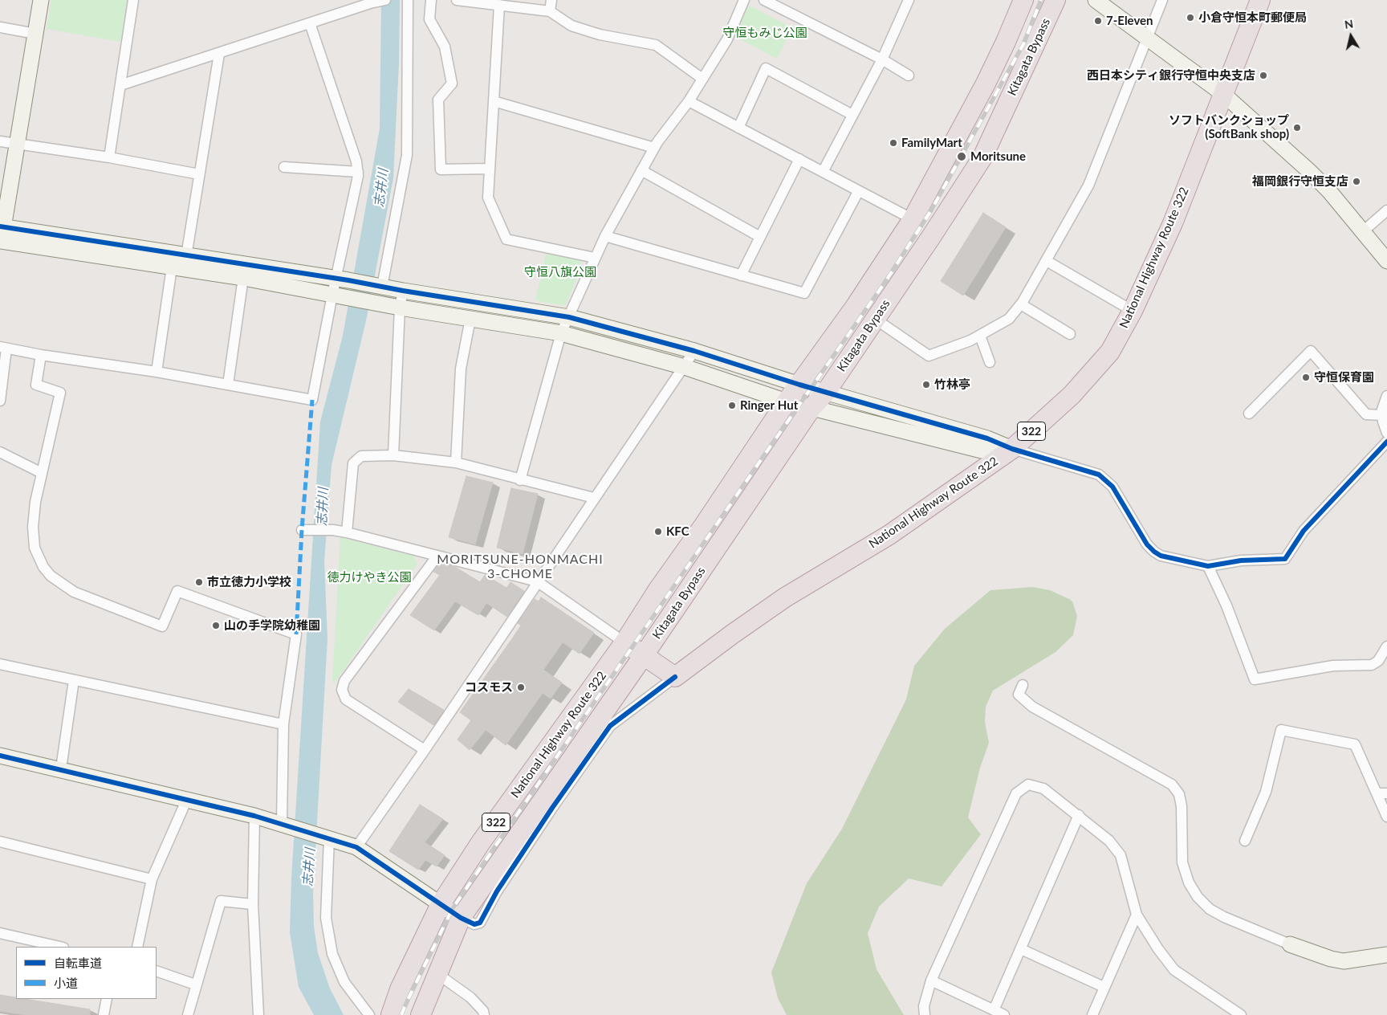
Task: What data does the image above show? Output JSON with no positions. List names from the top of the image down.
{
  "streets": {
    "highway": ["Kitagata Bypass", "National Highway Route 322", "322"]
  },
  "crossings": [
    ["Kitagata Bypass", "National Highway Route 322"]
  ],
  "districts": ["MORITSUNE-HONMACHI 3-CHOME"],
  "water": ["志井川"],
  "parks": ["守恒もみじ公園", "守恒八旗公園", "徳力けやき公園"],
  "places": [
    "小倉守恒本町郵便局",
    "7-Eleven",
    "西日本シティ銀行守恒中央支店",
    "ソフトバンクショップ (SoftBank shop)",
    "FamilyMart",
    "Moritsune",
    "福岡銀行守恒支店",
    "守恒保育園",
    "竹林亭",
    "Ringer Hut",
    "KFC",
    "市立徳力小学校",
    "山の手学院幼稚園",
    "コスモス"
  ],
  "legend": ["自転車道", "小道"],
  "north": "top"
}
